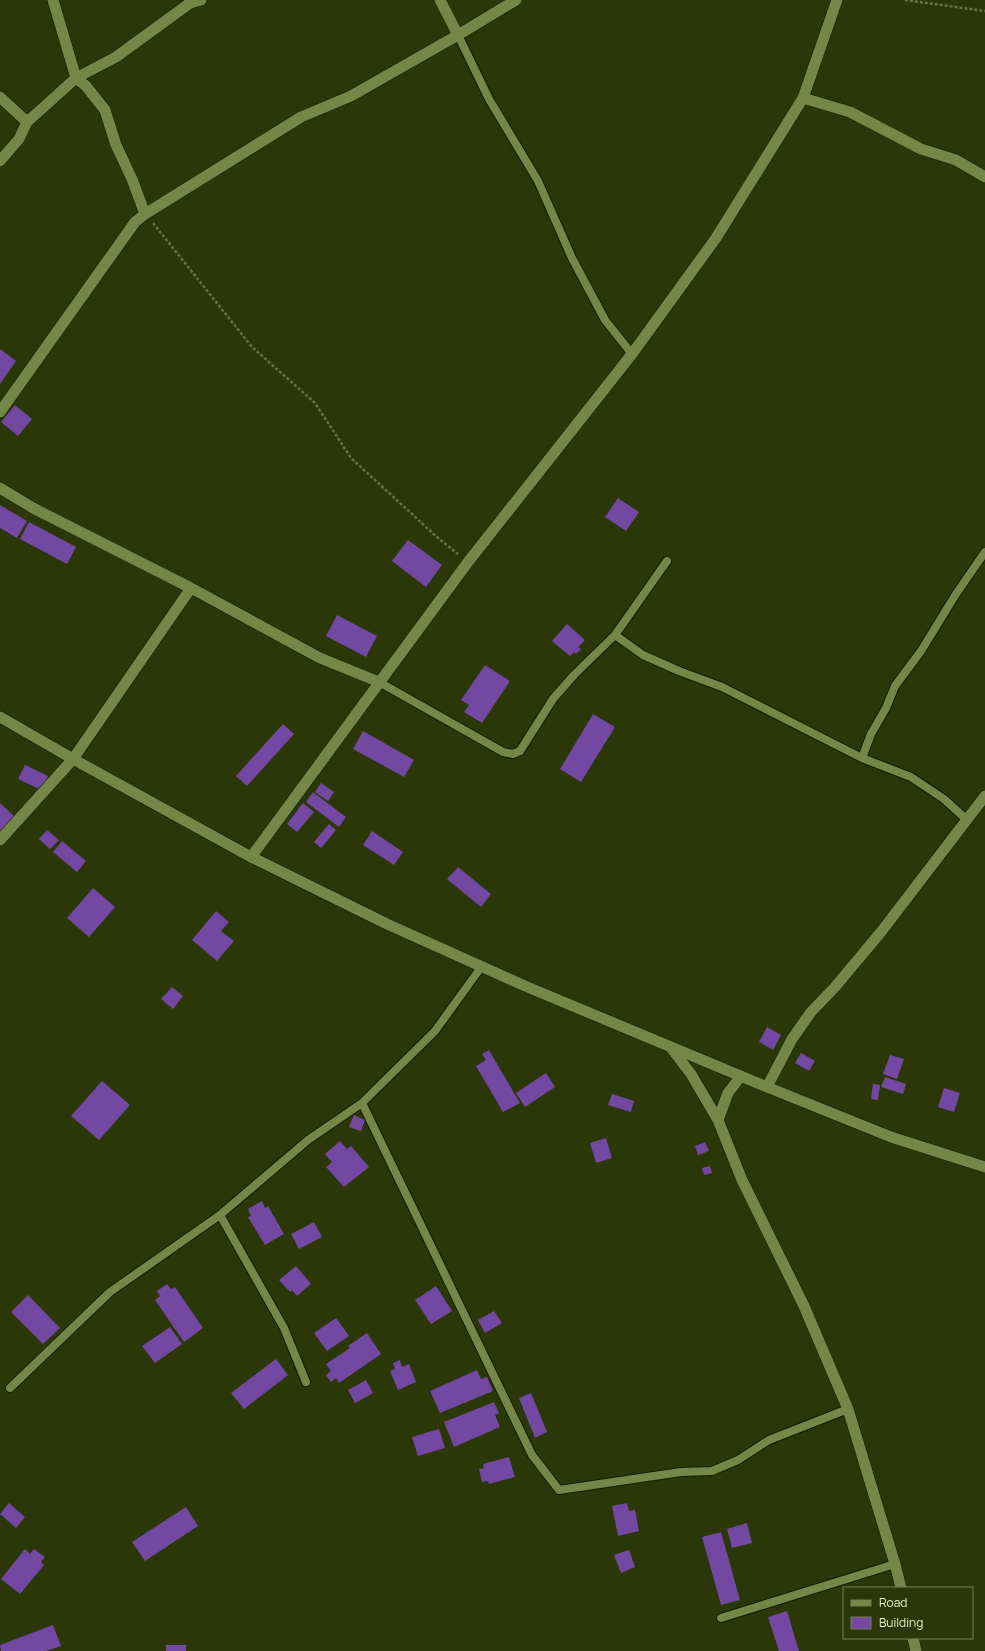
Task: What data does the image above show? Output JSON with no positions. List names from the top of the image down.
{
  "legend": ["Road", "Building"]
}
